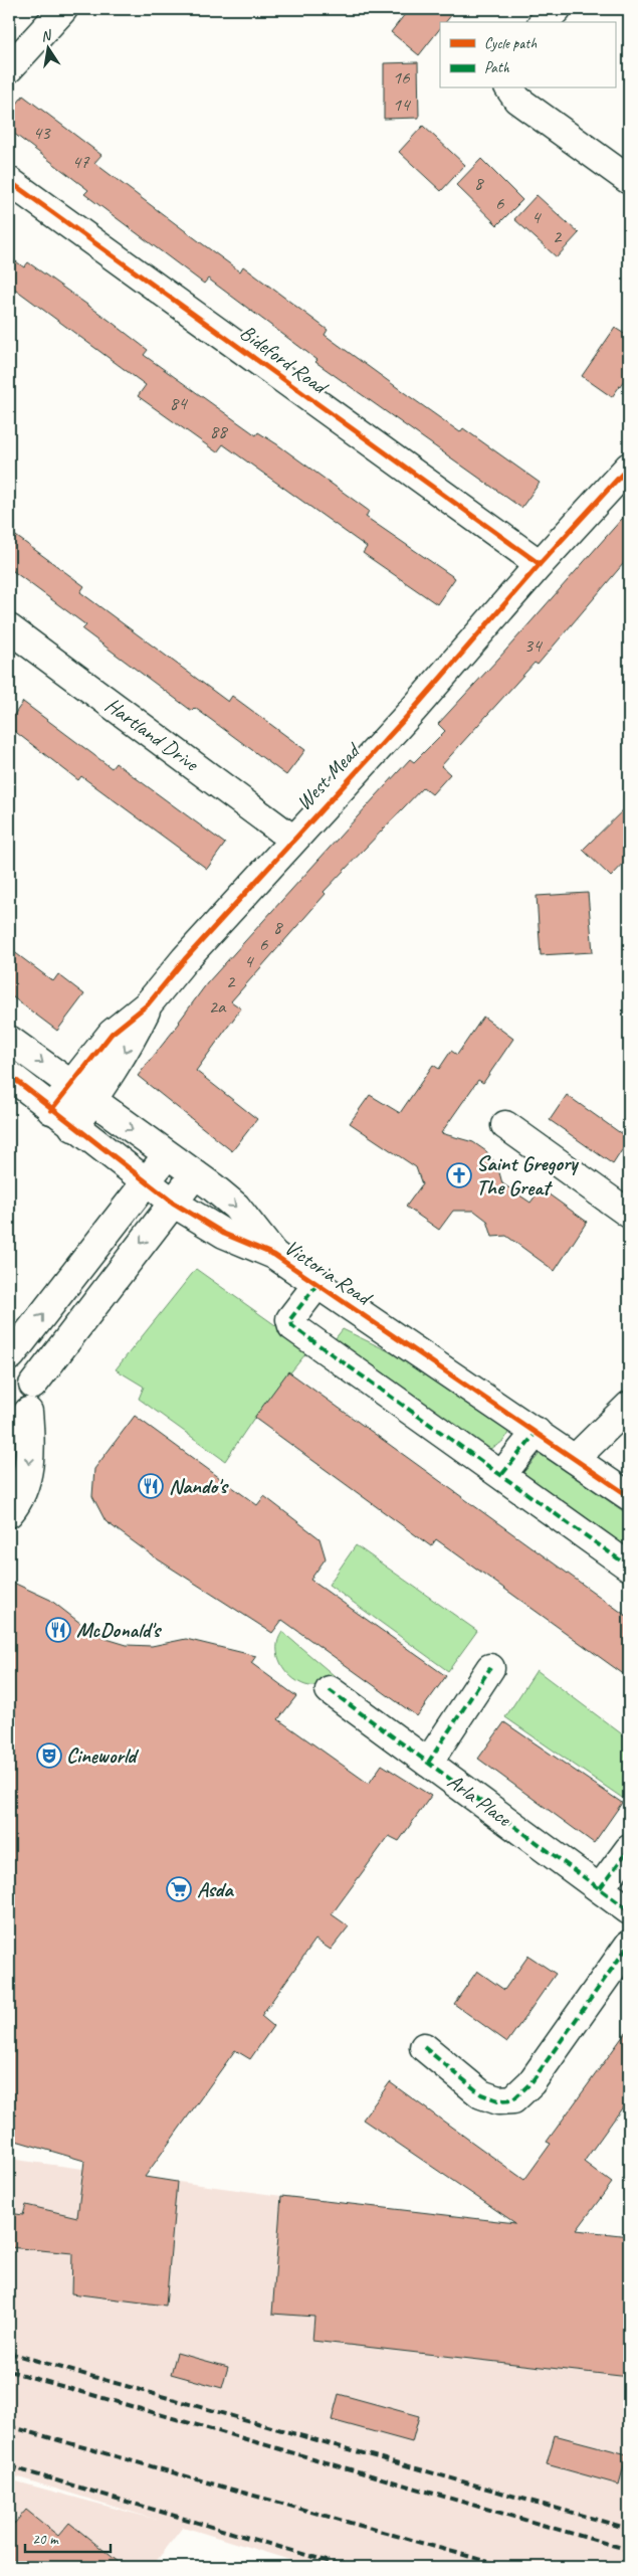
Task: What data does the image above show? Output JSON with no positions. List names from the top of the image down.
{
  "streets": {
    "street": [
      "Bideford Road",
      "Hartland Drive",
      "West Mead",
      "Victoria Road",
      "Arla Place"
    ]
  },
  "crossings": [
    ["Bideford Road", "West Mead"],
    ["Hartland Drive", "West Mead"],
    ["West Mead", "Victoria Road"]
  ],
  "places": {
    "church": ["Saint Gregory The Great"],
    "restaurant": ["Nando's", "McDonald's"],
    "theatre": ["Cineworld"],
    "supermarket": ["Asda"]
  },
  "house_numbers": [
    "16",
    "14",
    "43",
    "47",
    "8",
    "6",
    "4",
    "2",
    "84",
    "88",
    "34",
    "8",
    "6",
    "4",
    "2",
    "2a"
  ],
  "legend": ["Cycle path", "Path"],
  "scale_bar": "20 m",
  "north": "top"
}
